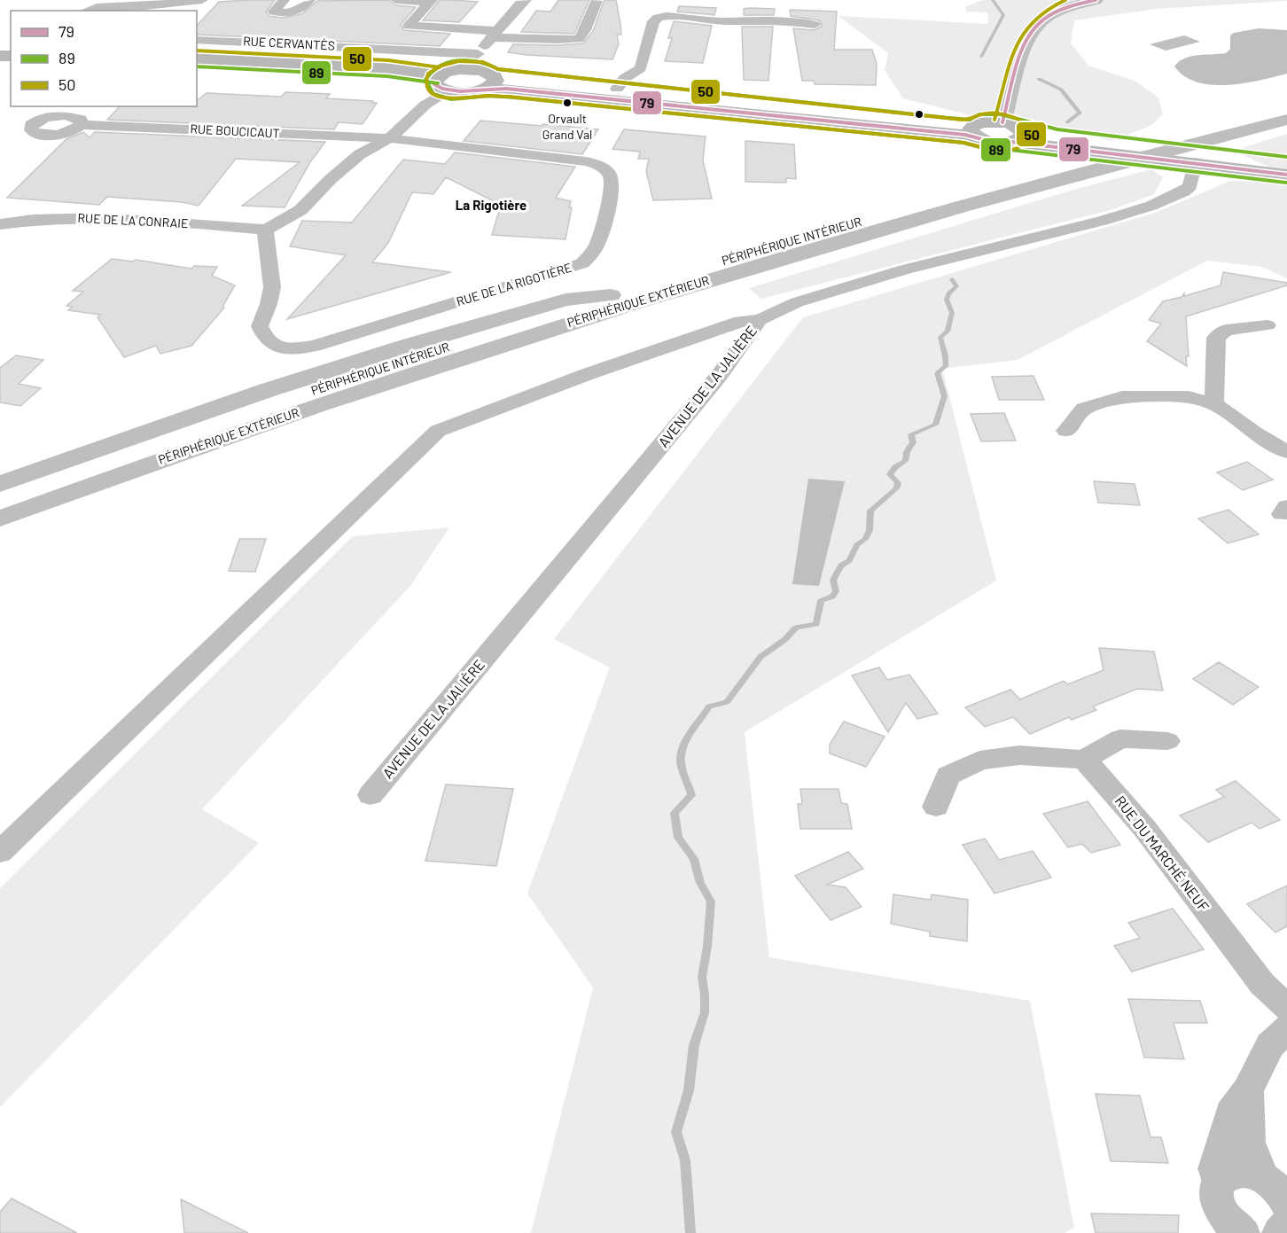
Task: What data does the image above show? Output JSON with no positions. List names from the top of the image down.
{
  "streets": {
    "main road": ["PÉRIPHÉRIQUE INTÉRIEUR", "PÉRIPHÉRIQUE EXTÉRIEUR"],
    "street": [
      "RUE CERVANTÈS",
      "RUE BOUCICAUT",
      "RUE DE LA CONRAIE",
      "RUE DE LA RIGOTIÈRE",
      "AVENUE DE LA JALIÈRE",
      "RUE DU MARCHÉ NEUF"
    ]
  },
  "crossings": [
    ["RUE BOUCICAUT", "RUE DE LA RIGOTIÈRE"],
    ["RUE DE LA CONRAIE", "RUE DE LA RIGOTIÈRE"],
    ["PÉRIPHÉRIQUE INTÉRIEUR", "PÉRIPHÉRIQUE EXTÉRIEUR"]
  ],
  "districts": ["La Rigotière"],
  "places": ["Orvault Grand Val"],
  "lines": ["transit line 79", "transit line 50", "transit line 89"],
  "legend": ["79", "89", "50"]
}
